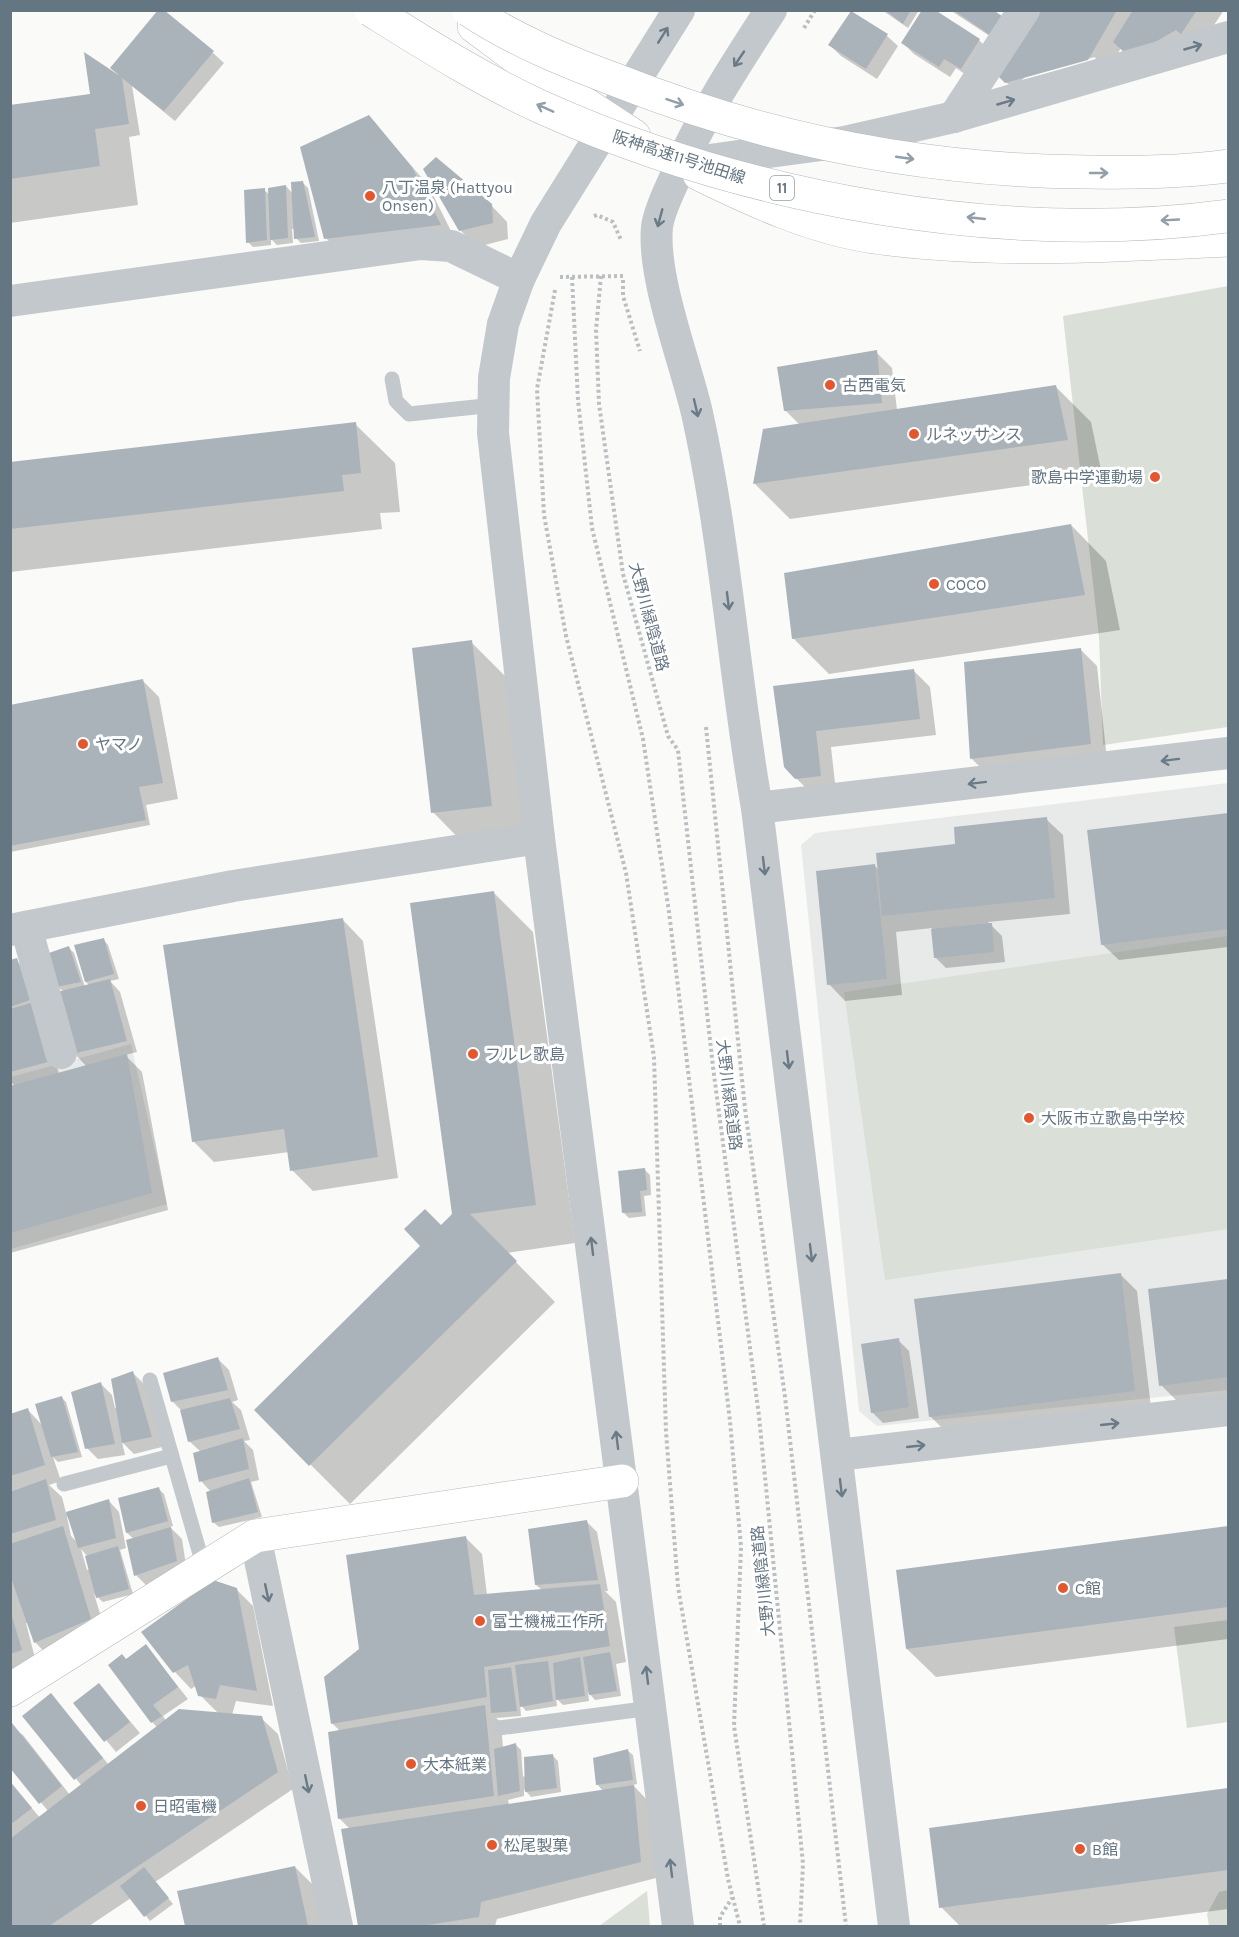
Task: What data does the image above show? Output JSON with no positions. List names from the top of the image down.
{
  "streets": {
    "main road": ["阪神高速11号池田線", "11"],
    "path": ["大野川緑陰道路"]
  },
  "places": [
    "八丁温泉 (Hattyou Onsen)",
    "古西電気",
    "ルネッサンス",
    "歌島中学運動場",
    "COCO",
    "ヤマノ",
    "フルレ歌島",
    "大阪市立歌島中学校",
    "C館",
    "富士機械工作所",
    "大本紙業",
    "日昭電機",
    "松尾製菓",
    "B館"
  ]
}
